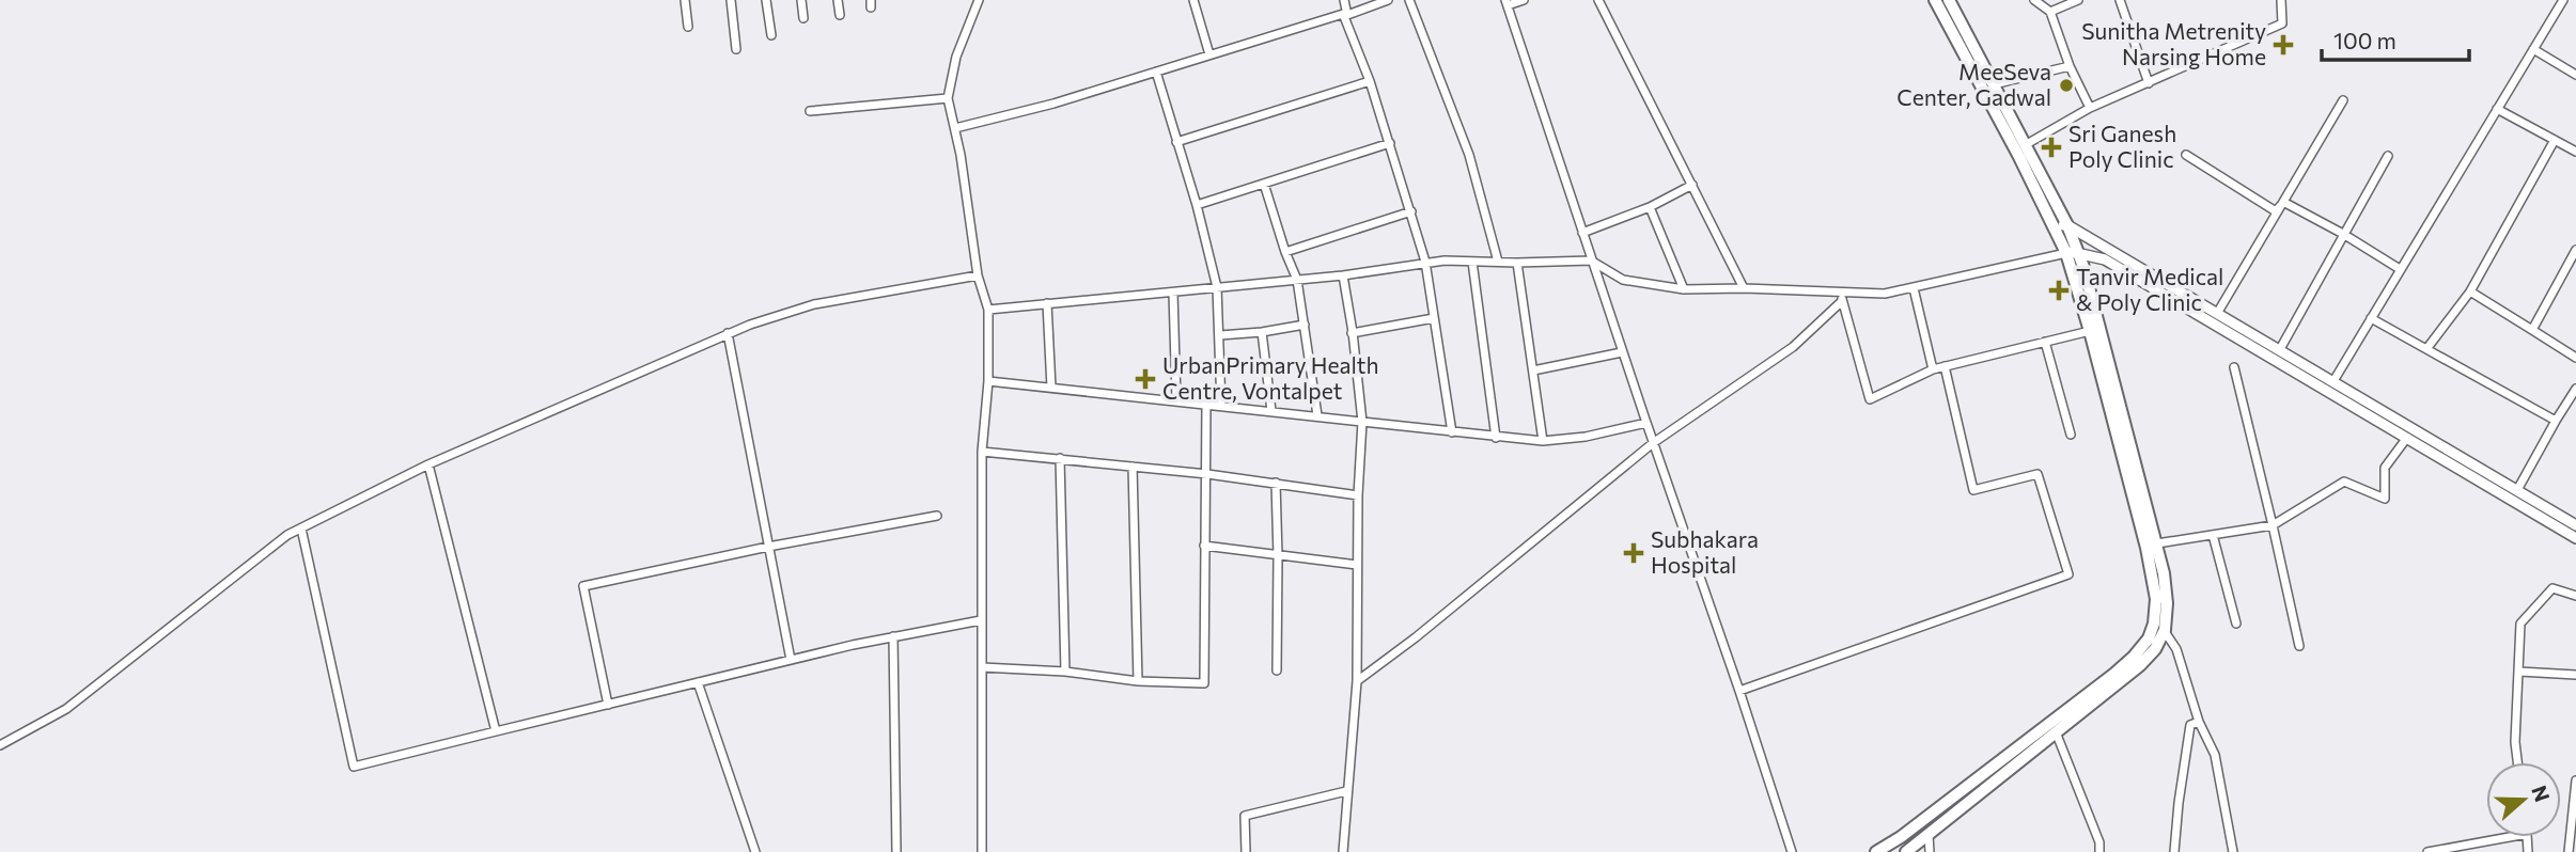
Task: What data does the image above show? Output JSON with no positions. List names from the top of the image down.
{
  "places": {
    "health": [
      "Sunitha Metrenity Narsing Home",
      "Sri Ganesh Poly Clinic",
      "Tanvir Medical & Poly Clinic",
      "UrbanPrimary Health Centre, Vontalpet",
      "Subhakara Hospital"
    ],
    "other": ["MeeSeva Center, Gadwal"]
  },
  "scale_bar": "100 m",
  "north": "right"
}
